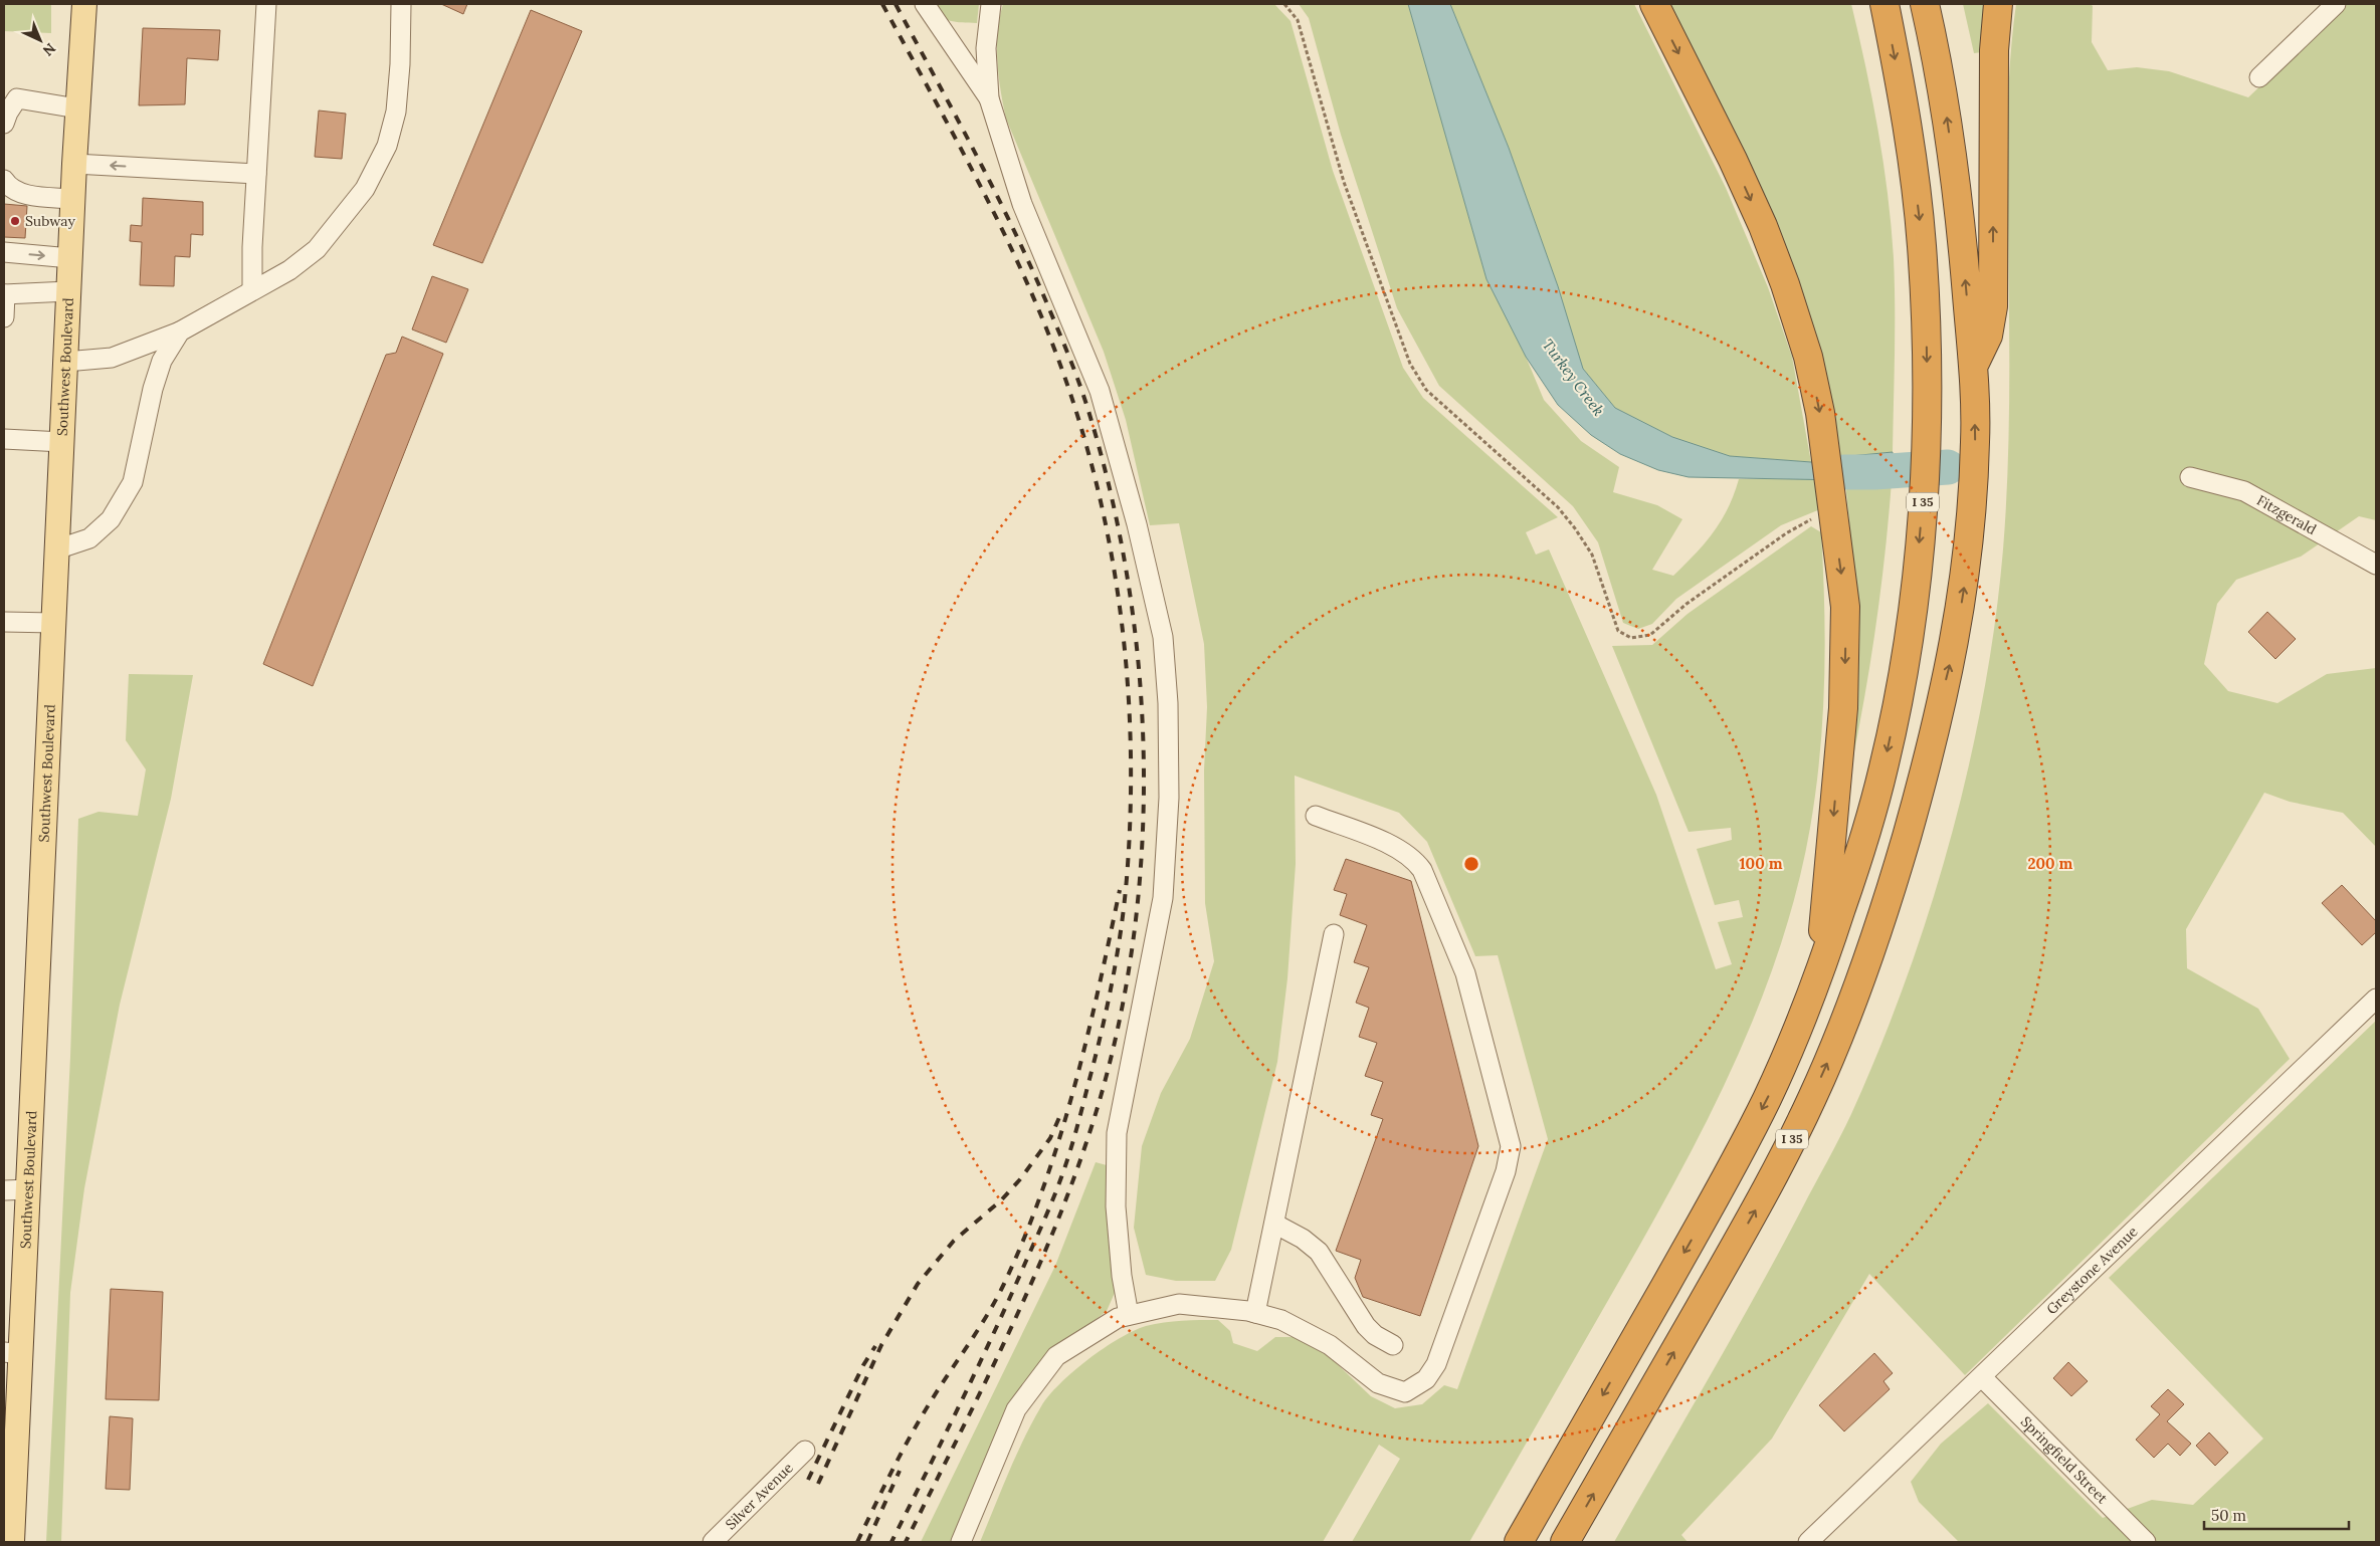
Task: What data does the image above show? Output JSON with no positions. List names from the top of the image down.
{
  "streets": {
    "highway": ["I 35"],
    "main road": ["Southwest Boulevard"],
    "street": [
      "Fitzgerald",
      "Greystone Avenue",
      "Springfield Street",
      "Silver Avenue"
    ]
  },
  "crossings": [
    ["Greystone Avenue", "Springfield Street"]
  ],
  "water": ["Turkey Creek"],
  "places": ["Subway"],
  "scale_bar": "50 m",
  "north": "bottom right",
  "rings": ["100 m", "200 m"]
}
